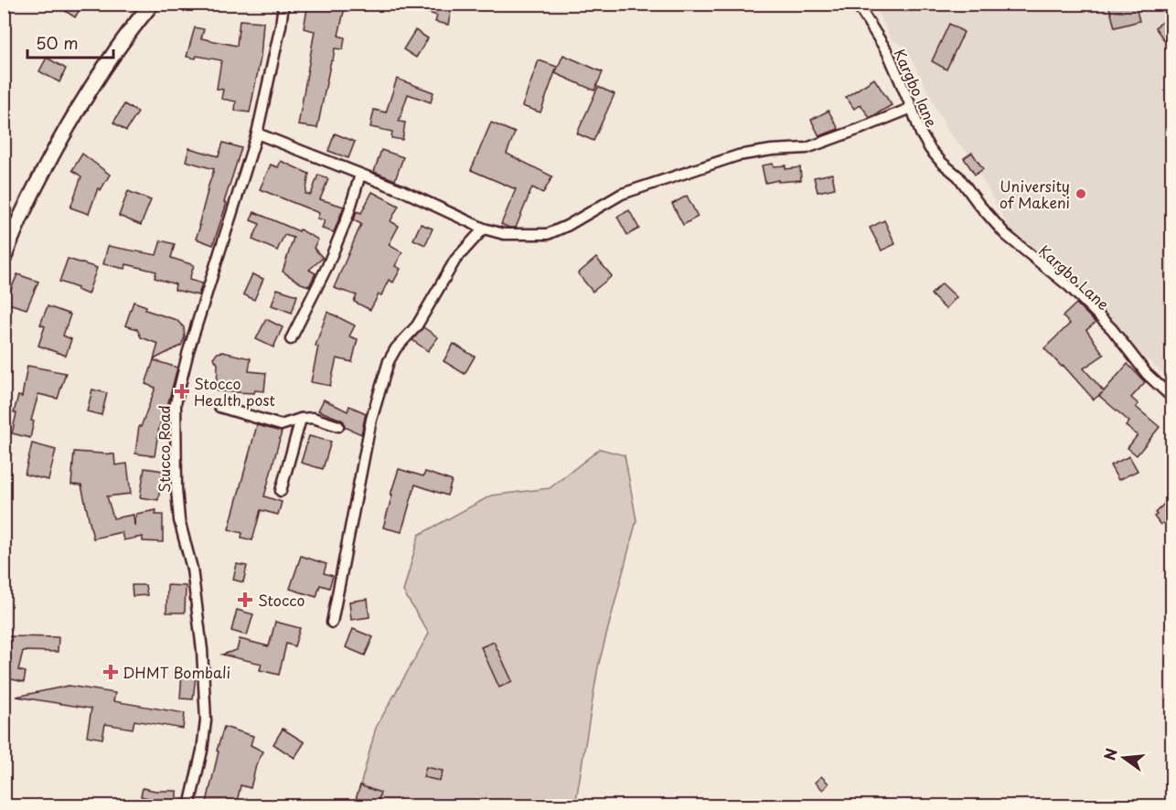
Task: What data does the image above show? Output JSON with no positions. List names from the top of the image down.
{
  "streets": {
    "street": ["Kargbo lane", "Kargbo Lane", "Stucco Road"]
  },
  "crossings": [
    ["Kargbo lane", "Kargbo Lane"]
  ],
  "places": {
    "other": ["University of Makeni"],
    "health": ["Stocco Health post", "Stocco", "DHMT Bombali"]
  },
  "scale_bar": "50 m",
  "north": "left"
}
